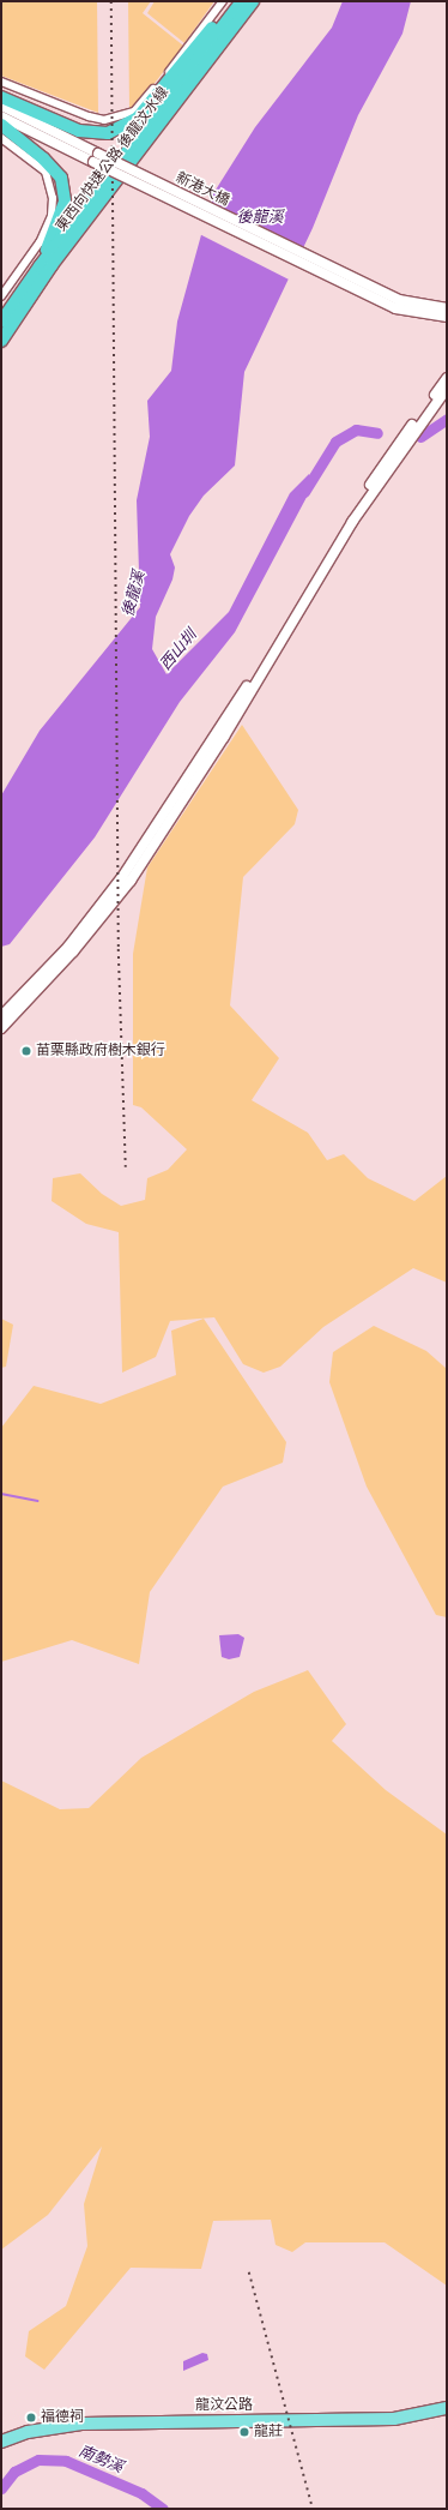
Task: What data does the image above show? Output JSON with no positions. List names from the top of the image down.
{
  "streets": {
    "highway": ["東西向快速公路 後龍汶水線"],
    "main road": ["龍汶公路"],
    "street": ["新港大橋"]
  },
  "water": ["後龍溪", "西山圳", "南勢溪"],
  "places": ["苗栗縣政府樹木銀行", "福德祠", "龍莊"]
}
